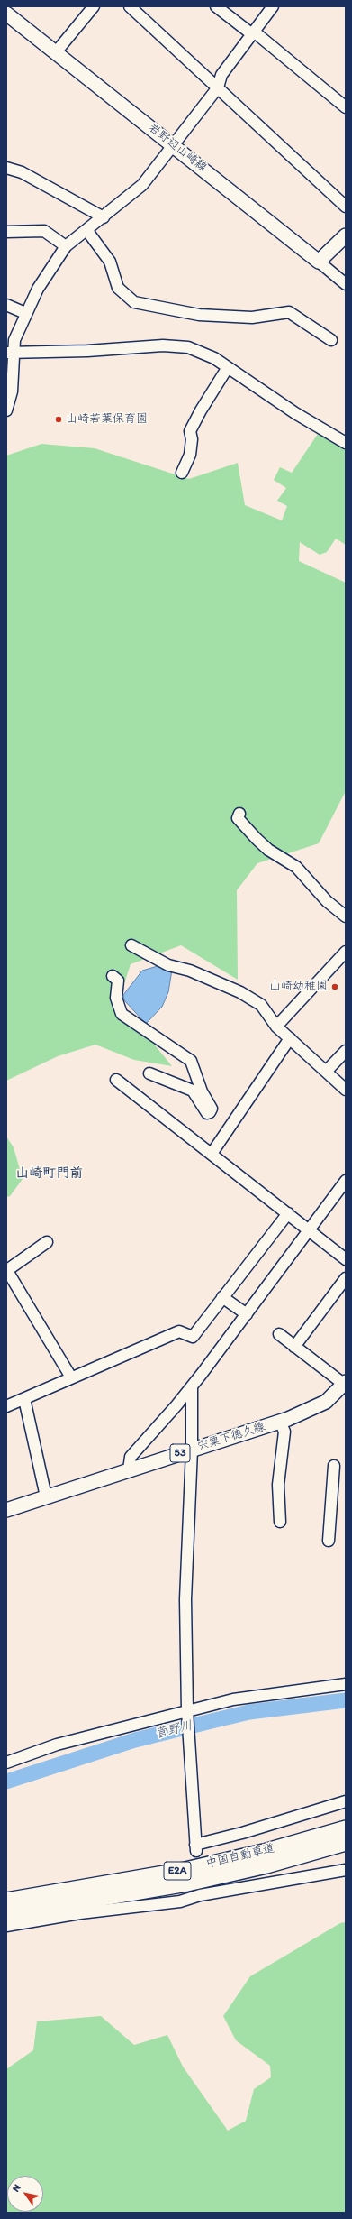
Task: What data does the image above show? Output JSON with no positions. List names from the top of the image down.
{
  "streets": {
    "highway": ["中国自動車道", "E2A"],
    "main road": ["岩野辺山崎線", "宍粟下徳久線", "53"]
  },
  "districts": ["山崎町門前"],
  "water": ["菅野川"],
  "places": ["山崎若葉保育園", "山崎幼稚園"],
  "north": "top left"
}
